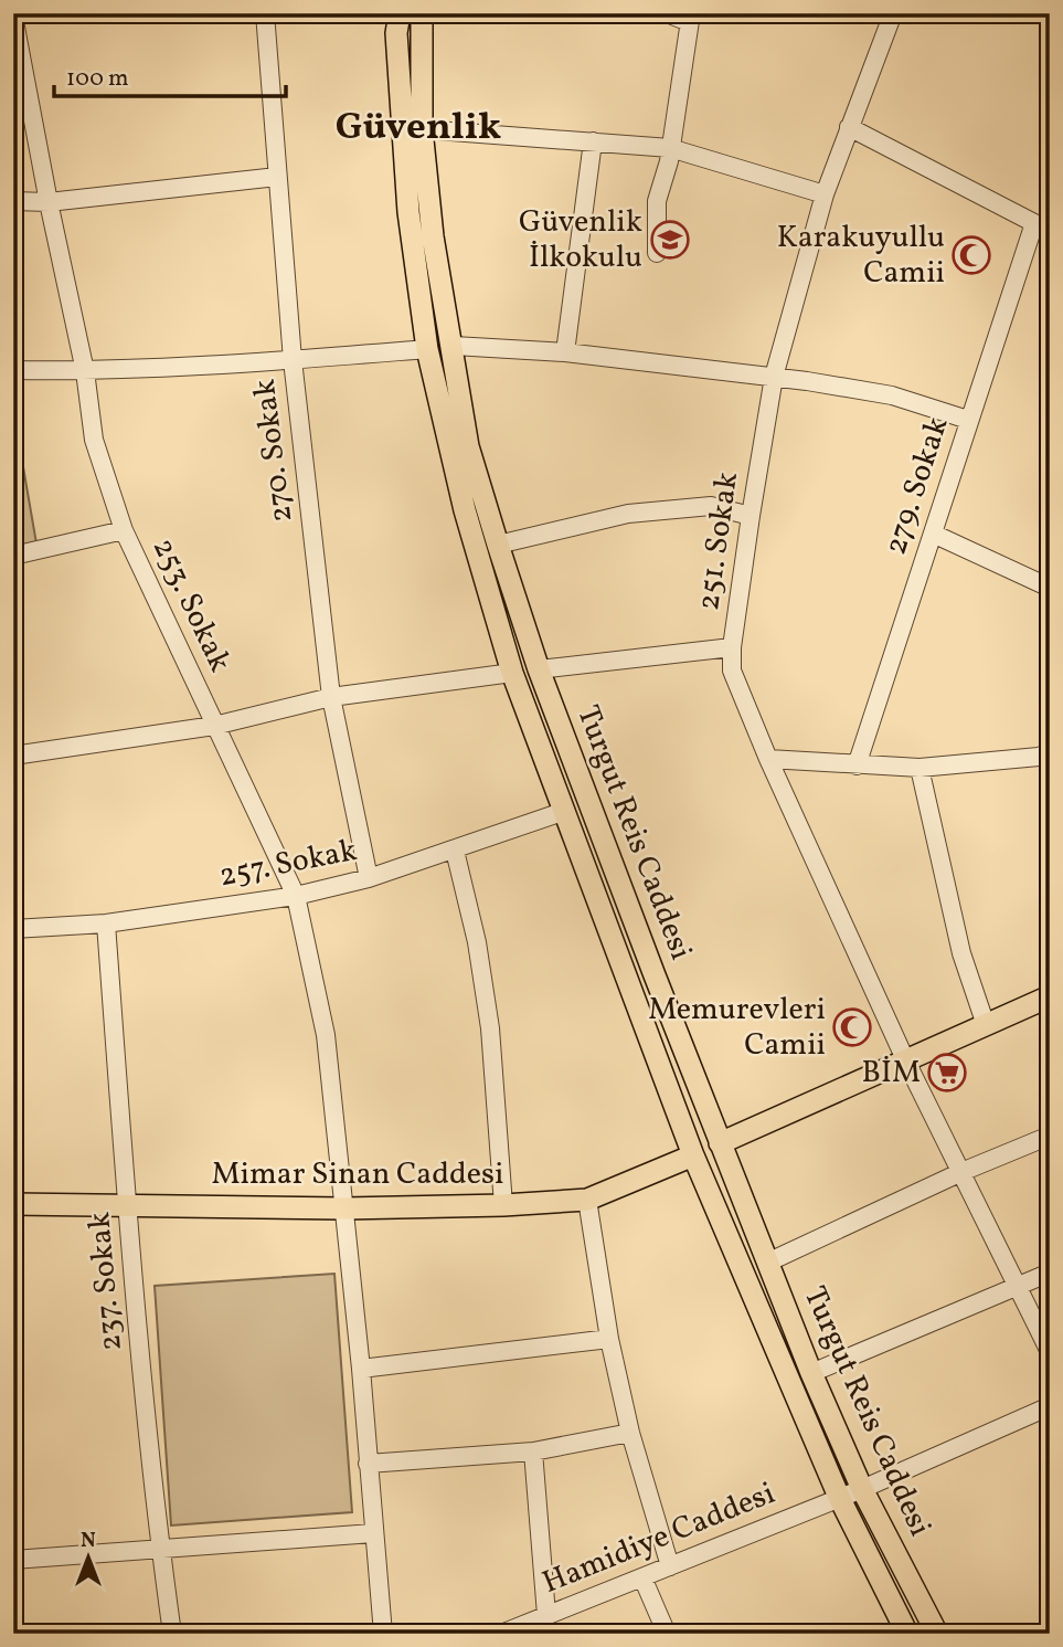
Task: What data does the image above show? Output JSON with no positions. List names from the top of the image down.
{
  "streets": {
    "main road": ["Turgut Reis Caddesi", "Mimar Sinan Caddesi"],
    "street": [
      "270. Sokak",
      "279. Sokak",
      "251. Sokak",
      "253. Sokak",
      "257. Sokak",
      "237. Sokak",
      "Hamidiye Caddesi"
    ]
  },
  "crossings": [
    ["270. Sokak", "257. Sokak"],
    ["253. Sokak", "257. Sokak"],
    ["253. Sokak", "Mimar Sinan Caddesi"],
    ["Turgut Reis Caddesi", "257. Sokak"],
    ["Turgut Reis Caddesi", "Mimar Sinan Caddesi"],
    ["Turgut Reis Caddesi", "Hamidiye Caddesi"],
    ["257. Sokak", "237. Sokak"],
    ["Mimar Sinan Caddesi", "237. Sokak"]
  ],
  "districts": ["Güvenlik"],
  "places": {
    "school or university": ["Güvenlik İlkokulu"],
    "mosque": ["Karakuyullu Camii", "Memurevleri Camii"],
    "supermarket": ["BİM"]
  },
  "scale_bar": "100 m",
  "north": "top"
}
